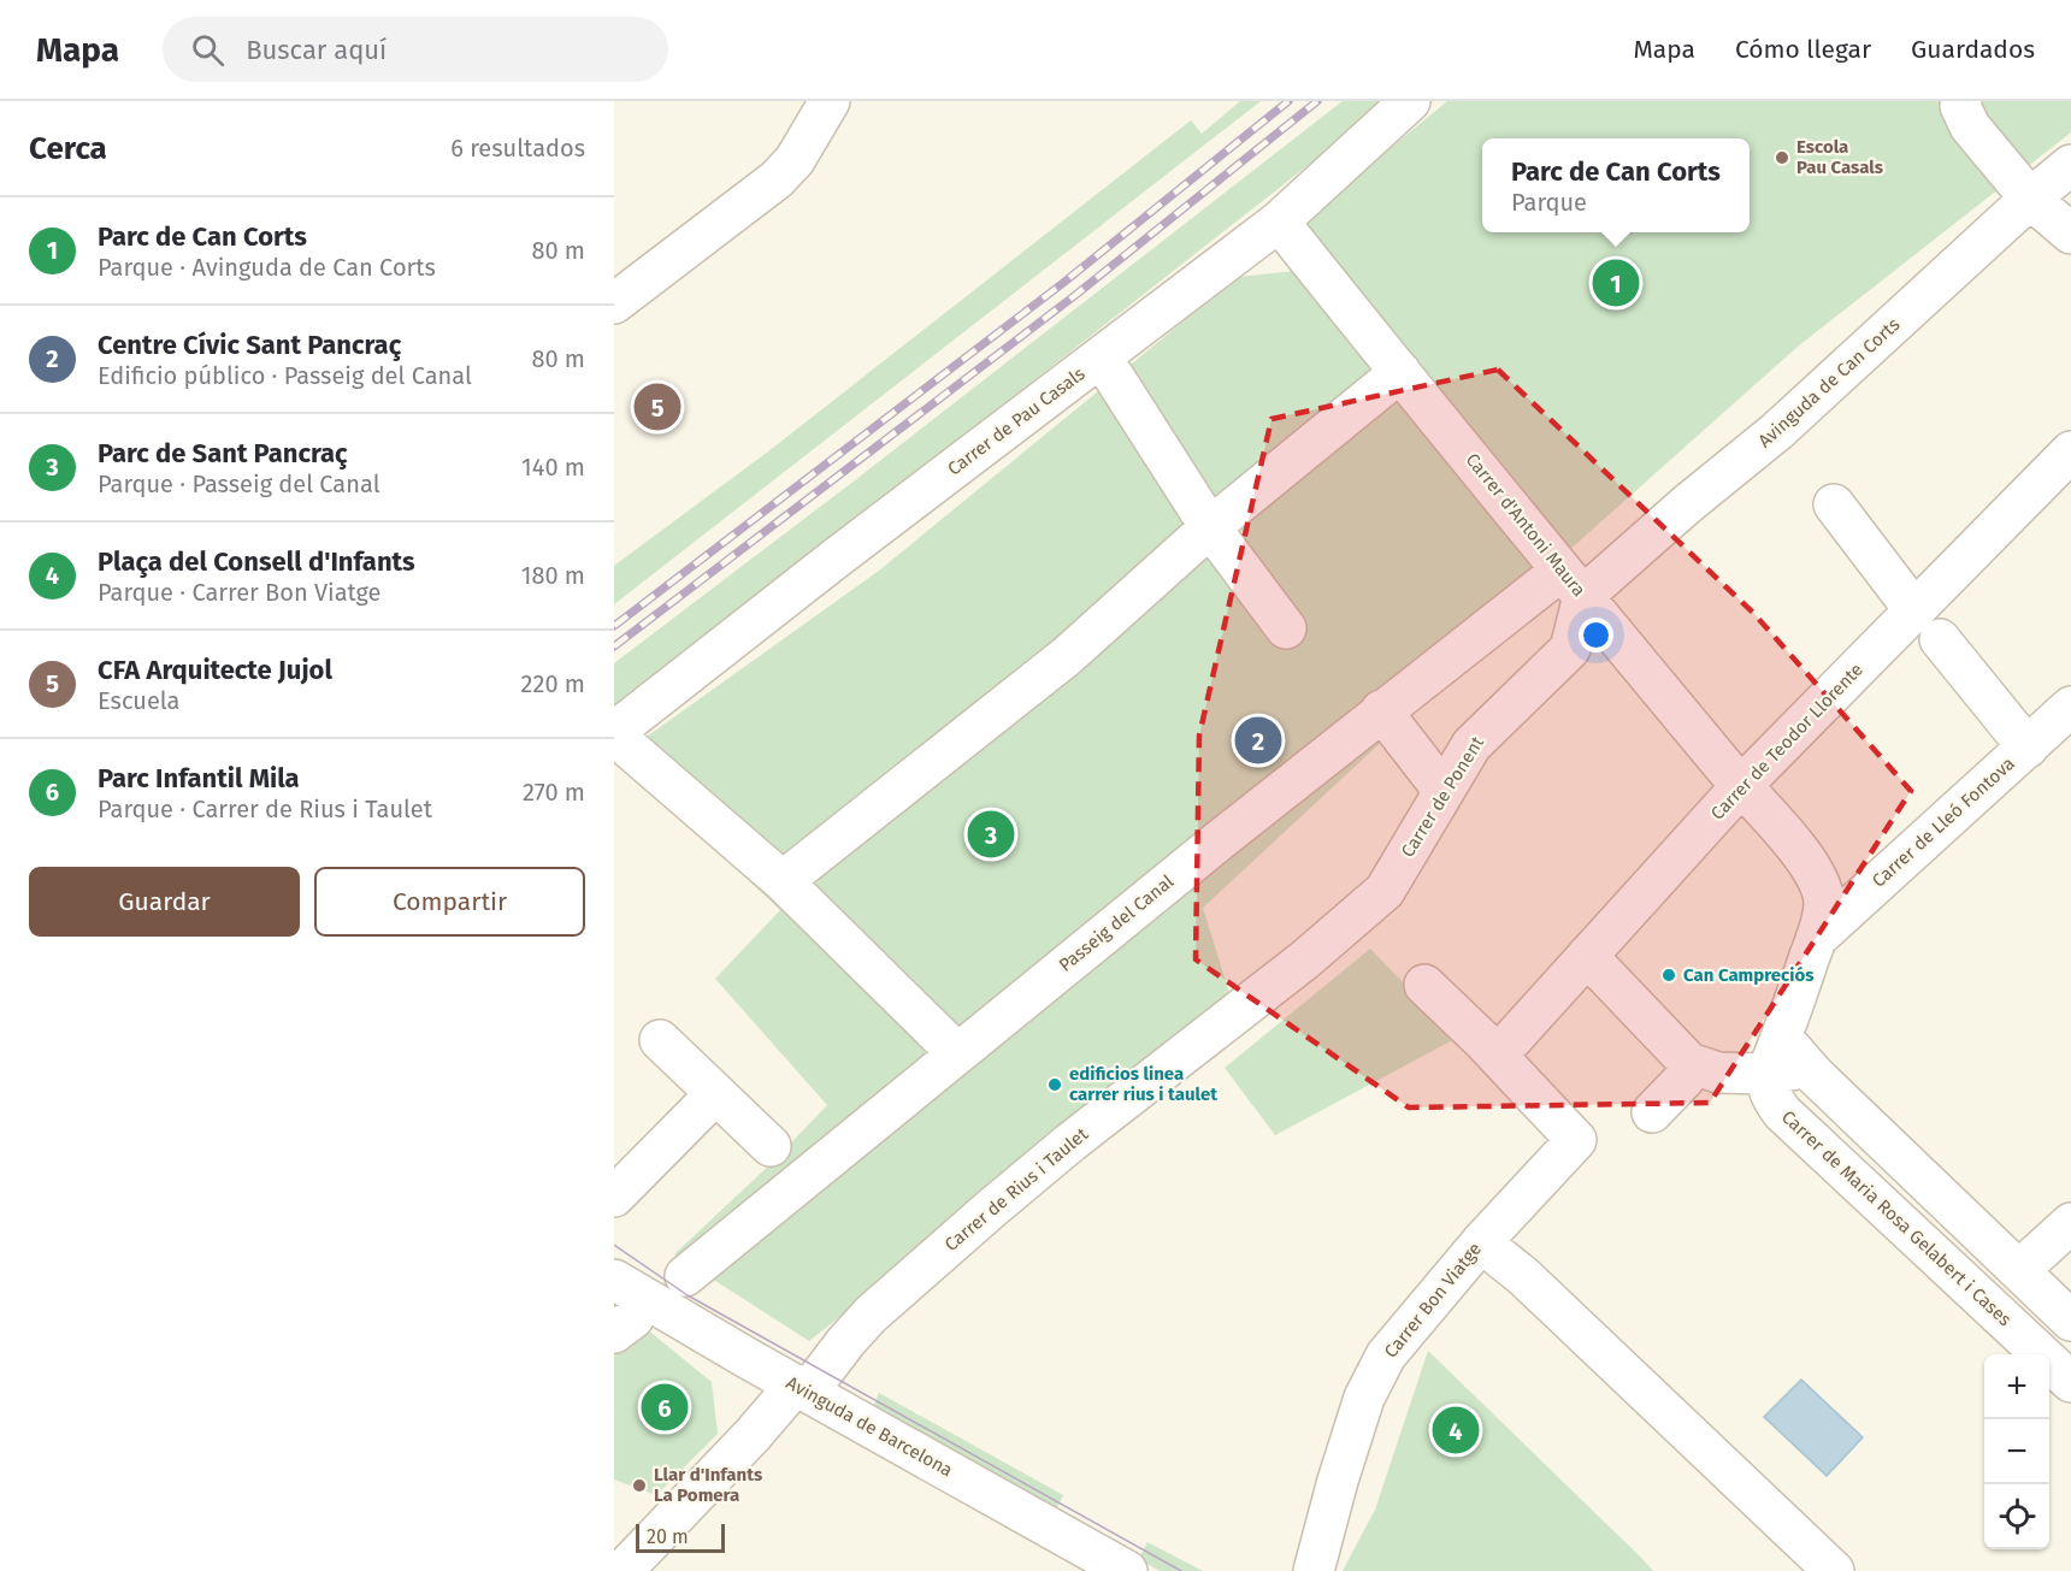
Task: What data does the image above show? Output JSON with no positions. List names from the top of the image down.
{
  "streets": {
    "street": [
      "Avinguda de Can Corts",
      "Carrer de Pau Casals",
      "Carrer d'Antoni Maura",
      "Carrer de Teodor Llorente",
      "Carrer de Ponent",
      "Carrer de Lleó Fontova",
      "Passeig del Canal",
      "Carrer de Rius i Taulet",
      "Carrer de Maria Rosa Gelabert i Cases",
      "Carrer Bon Viatge",
      "Avinguda de Barcelona"
    ]
  },
  "crossings": [
    ["Avinguda de Can Corts", "Carrer d'Antoni Maura"],
    ["Avinguda de Can Corts", "Carrer de Ponent"],
    ["Avinguda de Can Corts", "Passeig del Canal"],
    ["Carrer de Pau Casals", "Carrer d'Antoni Maura"],
    ["Carrer d'Antoni Maura", "Carrer de Teodor Llorente"],
    ["Carrer d'Antoni Maura", "Carrer de Ponent"],
    ["Carrer d'Antoni Maura", "Carrer de Lleó Fontova"],
    ["Carrer d'Antoni Maura", "Passeig del Canal"],
    ["Carrer d'Antoni Maura", "Carrer de Maria Rosa Gelabert i Cases"],
    ["Carrer de Ponent", "Passeig del Canal"],
    ["Carrer de Ponent", "Carrer de Rius i Taulet"],
    ["Carrer de Rius i Taulet", "Avinguda de Barcelona"]
  ],
  "places": [
    "Escola Pau Casals",
    "Can Campreciós",
    "edificios linea carrer rius i taulet",
    "Llar d'Infants La Pomera"
  ],
  "scale_bar": "20 m",
  "page": {
    "header": "Mapa",
    "search": "Buscar aquí",
    "nav": ["Mapa", "Cómo llegar", "Guardados"],
    "heading": ["Cerca", "6 resultados"],
    "popup": ["Parc de Can Corts", "Parque"],
    "list": [
      {
        "mark": "1",
        "name": "Parc de Can Corts",
        "note": "Parque · Avinguda de Can Corts",
        "value": "80 m"
      },
      {
        "mark": "2",
        "name": "Centre Cívic Sant Pancraç",
        "note": "Edificio público · Passeig del Canal",
        "value": "80 m"
      },
      {
        "mark": "3",
        "name": "Parc de Sant Pancraç",
        "note": "Parque · Passeig del Canal",
        "value": "140 m"
      },
      {
        "mark": "4",
        "name": "Plaça del Consell d'Infants",
        "note": "Parque · Carrer Bon Viatge",
        "value": "180 m"
      },
      {
        "mark": "5",
        "name": "CFA Arquitecte Jujol",
        "note": "Escuela",
        "value": "220 m"
      },
      {
        "mark": "6",
        "name": "Parc Infantil Mila",
        "note": "Parque · Carrer de Rius i Taulet",
        "value": "270 m"
      }
    ],
    "pins": [
      "1",
      "5",
      "2",
      "3",
      "6",
      "4"
    ],
    "buttons": ["Guardar", "Compartir"],
    "map_buttons": ["+", "−"],
    "scale": "20 m"
  }
}
